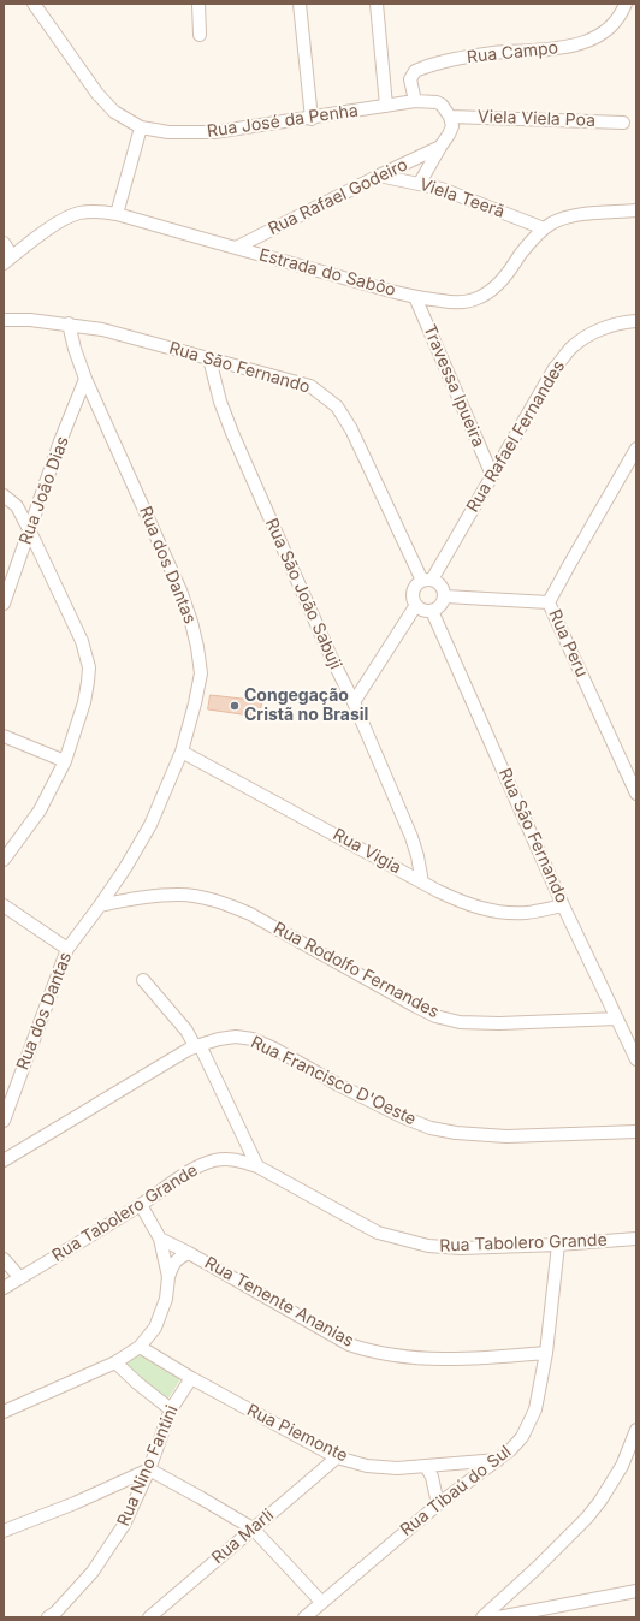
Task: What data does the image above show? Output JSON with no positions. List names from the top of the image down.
{
  "streets": {
    "street": [
      "Rua Campo",
      "Viela Viela Poa",
      "Rua José da Penha",
      "Rua Rafael Godeiro",
      "Viela Teerã",
      "Estrada do Sabôo",
      "Rua São Fernando",
      "Travessa Ipueira",
      "Rua Rafael Fernandes",
      "Rua João Dias",
      "Rua dos Dantas",
      "Rua São João Sabuji",
      "Rua Peru",
      "Rua Vigia",
      "Rua Rodolfo Fernandes",
      "Rua Francisco D'Oeste",
      "Rua Tabolero Grande",
      "Rua Tenente Ananias",
      "Rua Piemonte",
      "Rua Nino Fantini",
      "Rua Tibaú do Sul",
      "Rua Marli"
    ]
  },
  "crossings": [
    ["Rua Campo", "Rua José da Penha"],
    ["Viela Viela Poa", "Rua José da Penha"],
    ["Rua Rafael Godeiro", "Viela Teerã"],
    ["Rua Rafael Godeiro", "Estrada do Sabôo"],
    ["Viela Teerã", "Estrada do Sabôo"],
    ["Estrada do Sabôo", "Travessa Ipueira"],
    ["Rua São Fernando", "Rua Rafael Fernandes"],
    ["Rua São Fernando", "Rua dos Dantas"],
    ["Rua São Fernando", "Rua São João Sabuji"],
    ["Rua São Fernando", "Rua Vigia"],
    ["Rua São Fernando", "Rua Rodolfo Fernandes"],
    ["Travessa Ipueira", "Rua Rafael Fernandes"],
    ["Rua João Dias", "Rua dos Dantas"],
    ["Rua dos Dantas", "Rua Vigia"],
    ["Rua dos Dantas", "Rua Rodolfo Fernandes"],
    ["Rua São João Sabuji", "Rua Vigia"],
    ["Rua Tabolero Grande", "Rua Tibaú do Sul"],
    ["Rua Tenente Ananias", "Rua Tibaú do Sul"],
    ["Rua Piemonte", "Rua Nino Fantini"],
    ["Rua Piemonte", "Rua Tibaú do Sul"],
    ["Rua Piemonte", "Rua Marli"]
  ],
  "places": ["Congegação Cristã no Brasil"]
}
